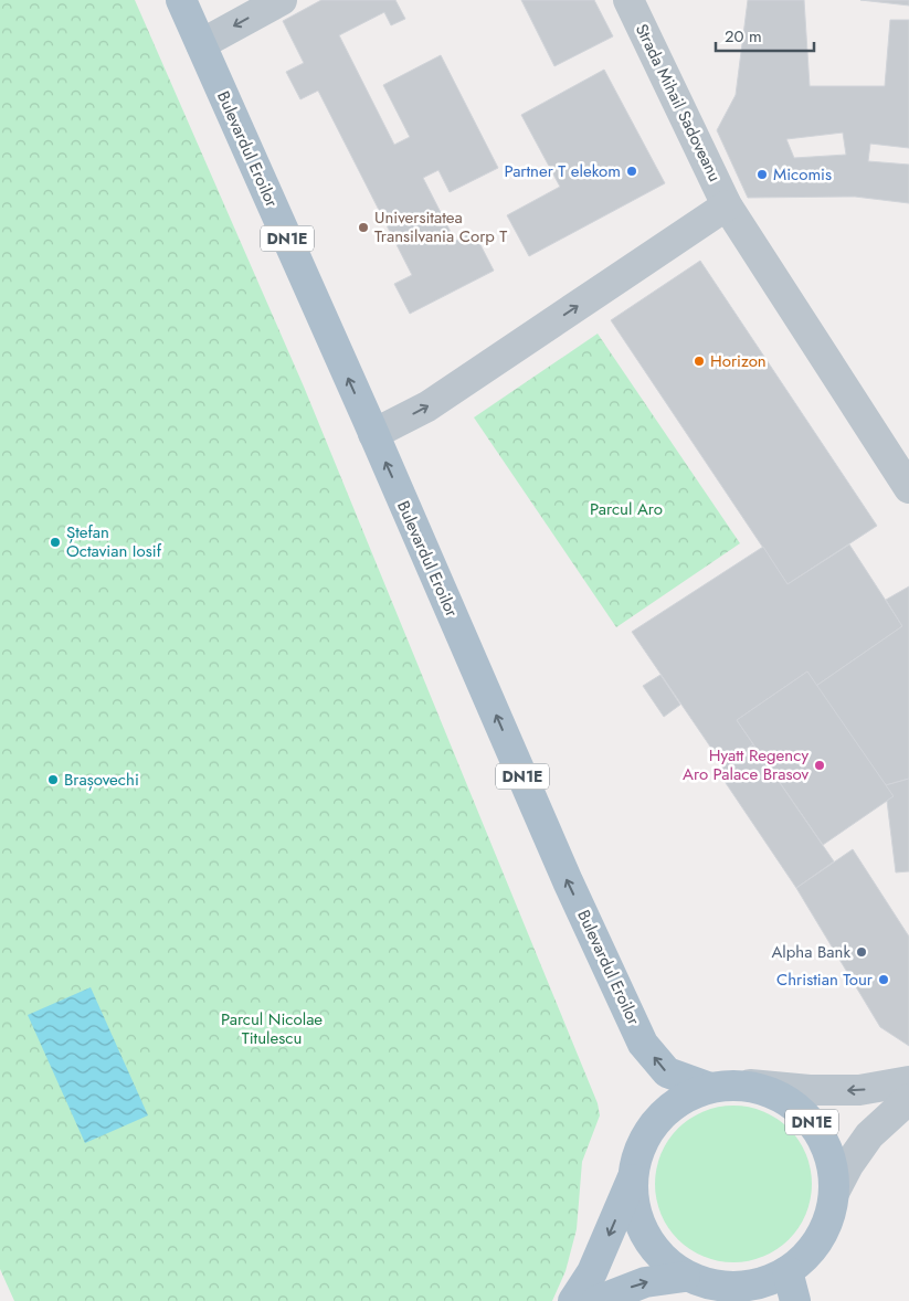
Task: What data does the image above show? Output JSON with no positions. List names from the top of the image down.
{
  "streets": {
    "main road": ["Bulevardul Eroilor", "DN1E"],
    "street": ["Strada Mihail Sadoveanu"]
  },
  "crossings": [
    ["Bulevardul Eroilor", "DN1E"]
  ],
  "one_way": ["Bulevardul Eroilor"],
  "parks": ["Parcul Aro", "Parcul Nicolae Titulescu"],
  "places": [
    "Partner T elekom",
    "Micomis",
    "Universitatea Transilvania Corp T",
    "Horizon",
    "Ștefan Octavian Iosif",
    "Hyatt Regency Aro Palace Brasov",
    "Brașovechi",
    "Alpha Bank",
    "Christian Tour"
  ],
  "scale_bar": "20 m"
}
